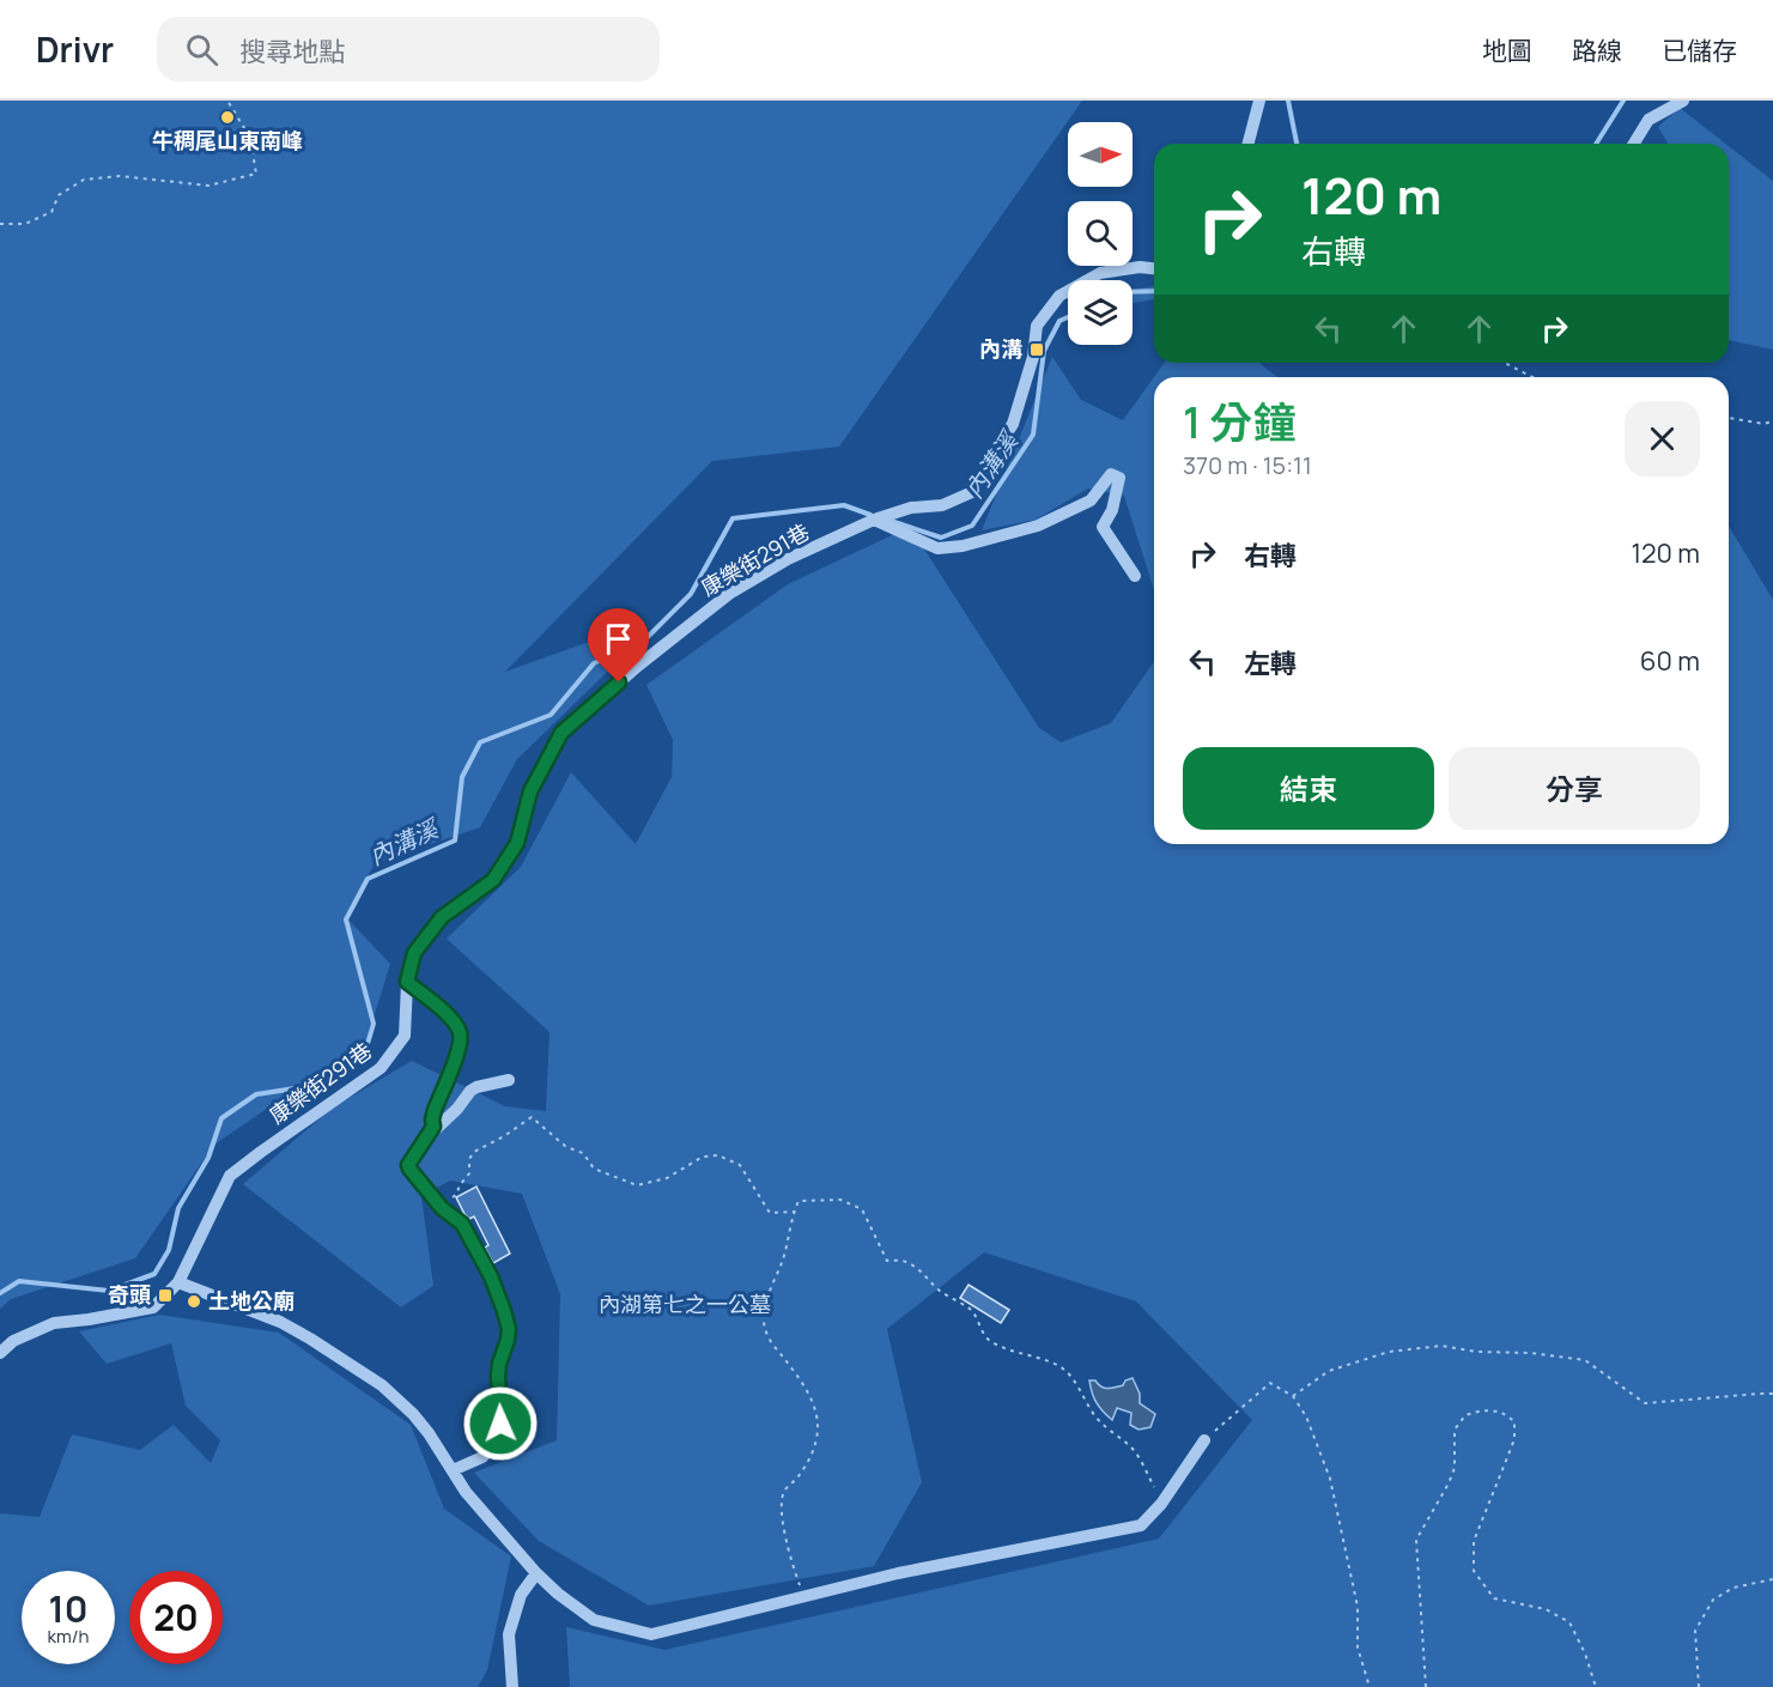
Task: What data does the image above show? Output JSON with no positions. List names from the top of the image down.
{
  "streets": {
    "street": ["康樂街291巷"]
  },
  "water": ["內溝溪"],
  "parks": ["內湖第七之一公墓"],
  "places": {
    "other": ["牛稠尾山東南峰", "土地公廟"],
    "transit": ["內溝", "奇頭"]
  },
  "north": "right",
  "page": {
    "header": "Drivr",
    "search": "搜尋地點",
    "nav": ["地圖", "路線", "已儲存"],
    "turn": ["120 m", "右轉"],
    "heading": ["1 分鐘", "370 m · 15:11"],
    "list": [
      {
        "name": "右轉",
        "value": "120 m"
      },
      {
        "name": "左轉",
        "value": "60 m"
      }
    ],
    "buttons": ["結束", "分享"],
    "speed": "10 km/h",
    "limit": "20"
  }
}
